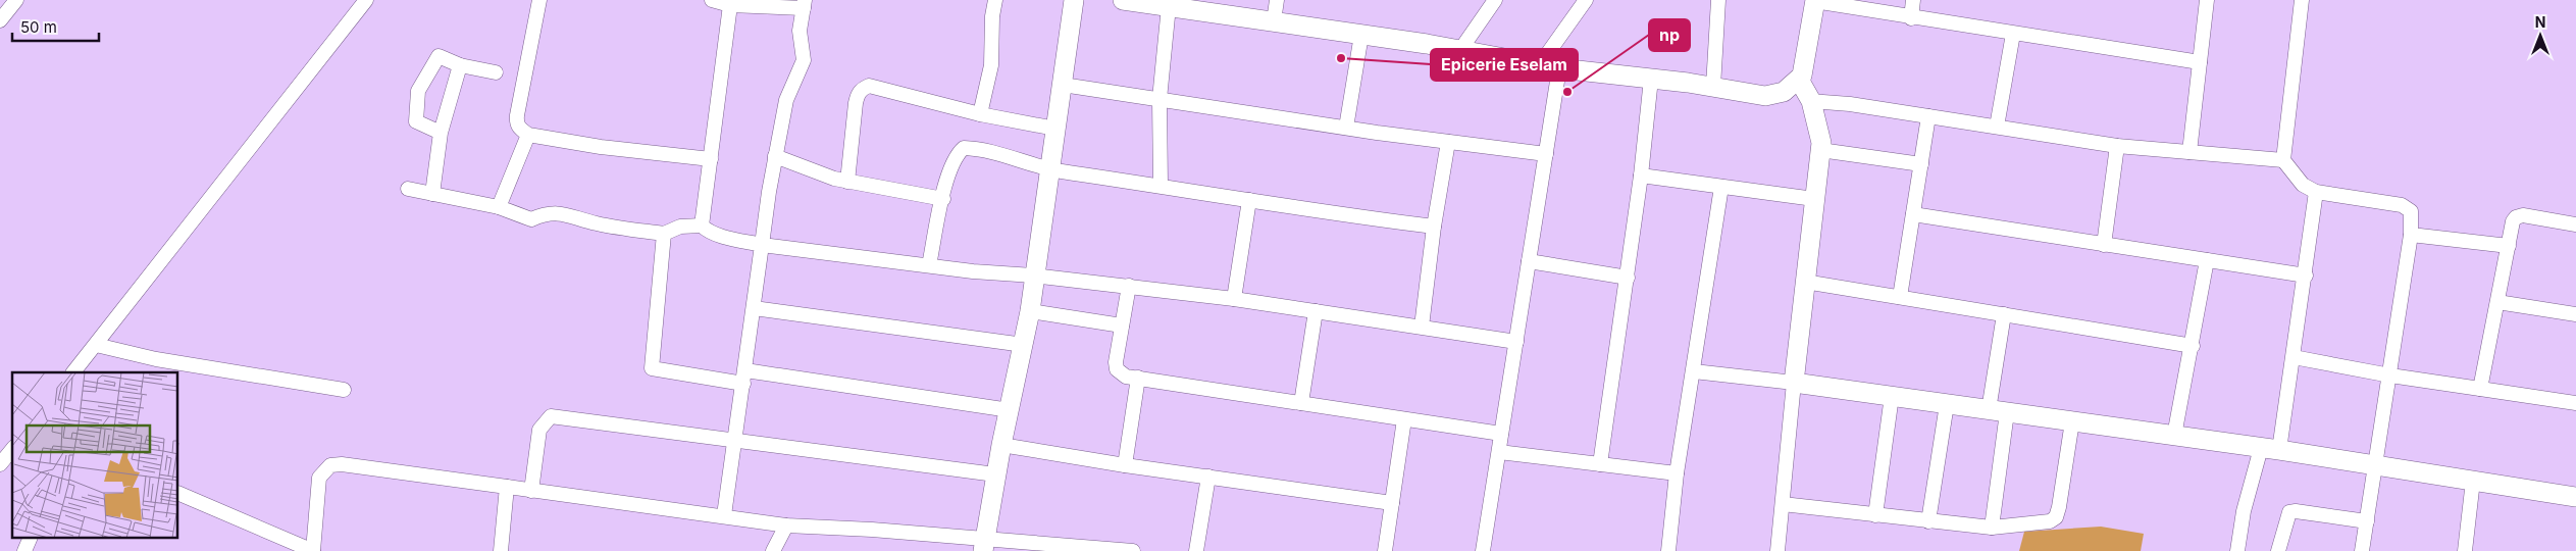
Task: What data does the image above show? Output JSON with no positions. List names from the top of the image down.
{
  "places": ["Epicerie Eselam", "np"],
  "scale_bar": "50 m",
  "north": "top"
}
